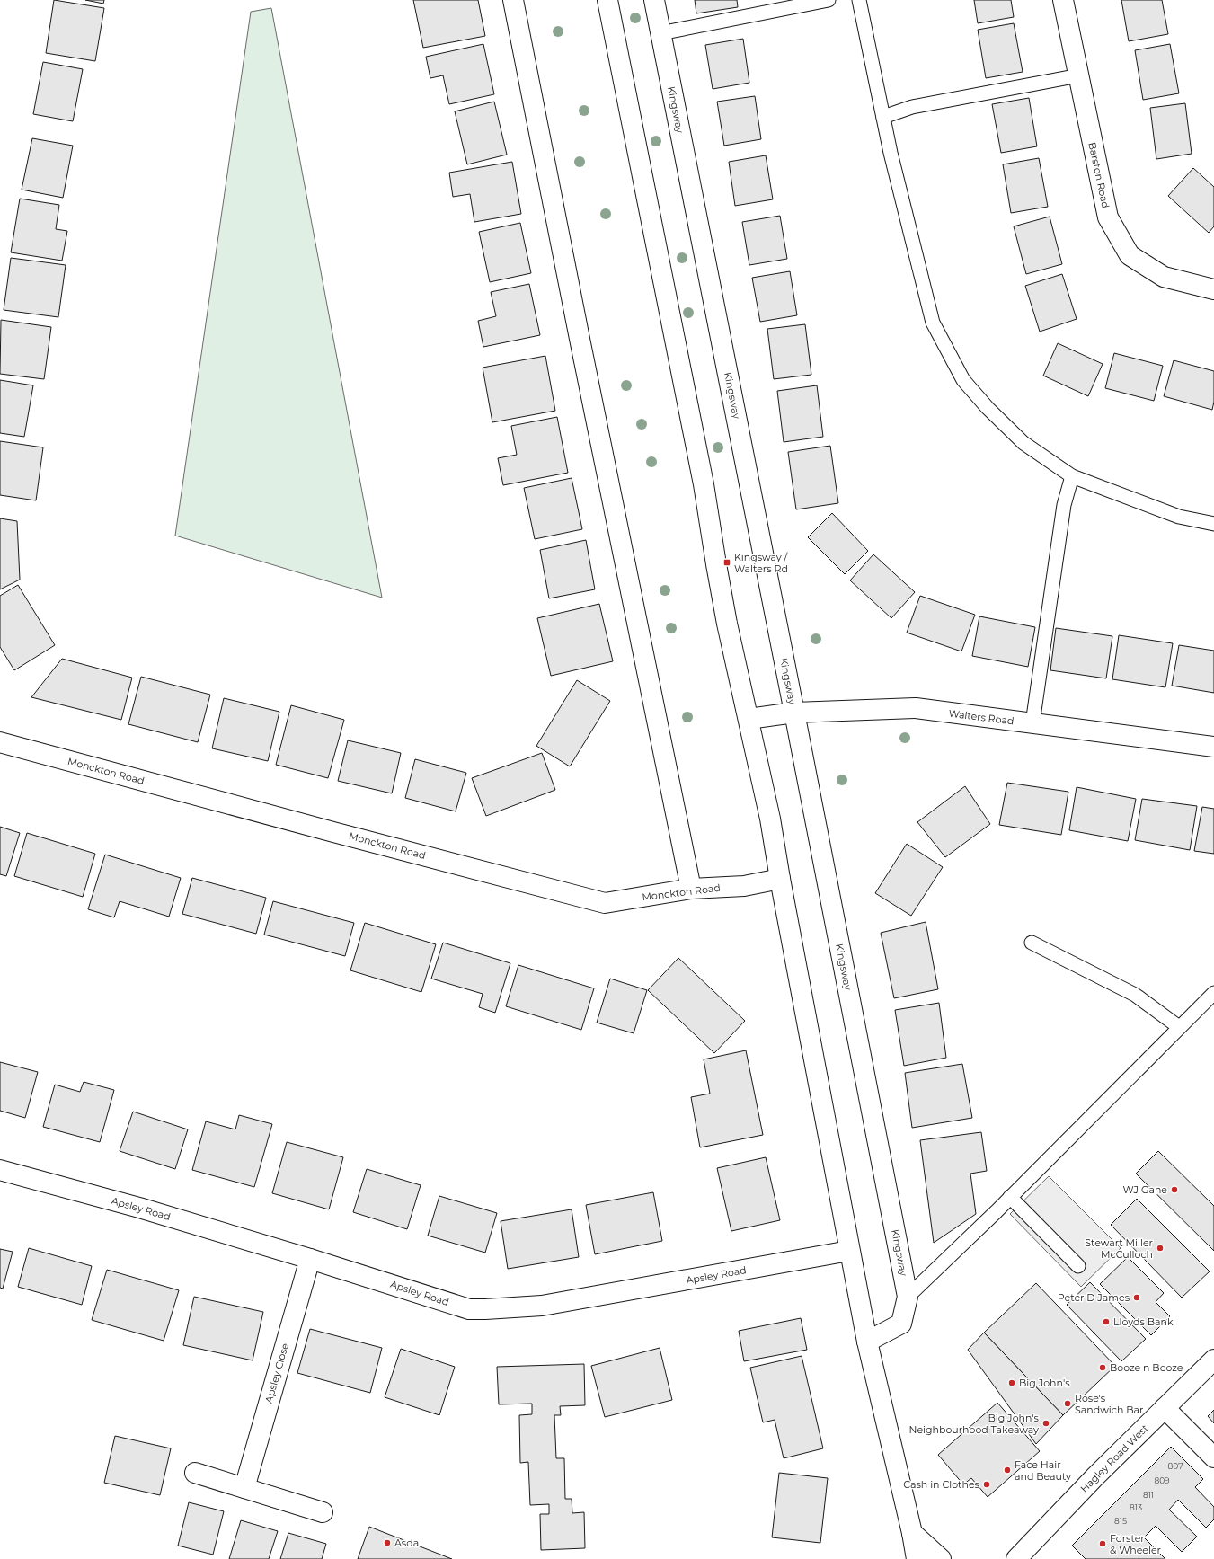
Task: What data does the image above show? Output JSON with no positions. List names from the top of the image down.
{
  "streets": {
    "main road": [
      "Kingsway",
      "Barston Road",
      "Walters Road",
      "Monckton Road",
      "Apsley Road",
      "Apsley Close",
      "Hagley Road West"
    ]
  },
  "crossings": [
    ["Kingsway", "Walters Road"],
    ["Apsley Road", "Apsley Close"]
  ],
  "places": {
    "transit": ["Kingsway / Walters Rd"],
    "other": [
      "WJ Gane",
      "Stewart Miller McCulloch",
      "Peter D James",
      "Lloyds Bank",
      "Booze n Booze",
      "Big John's",
      "Rose's Sandwich Bar",
      "Big John's Neighbourhood Takeaway",
      "Face Hair and Beauty",
      "Cash in Clothes",
      "Asda",
      "Forster & Wheeler"
    ]
  },
  "house_numbers": [
    "807",
    "809",
    "811",
    "813",
    "815"
  ]
}
